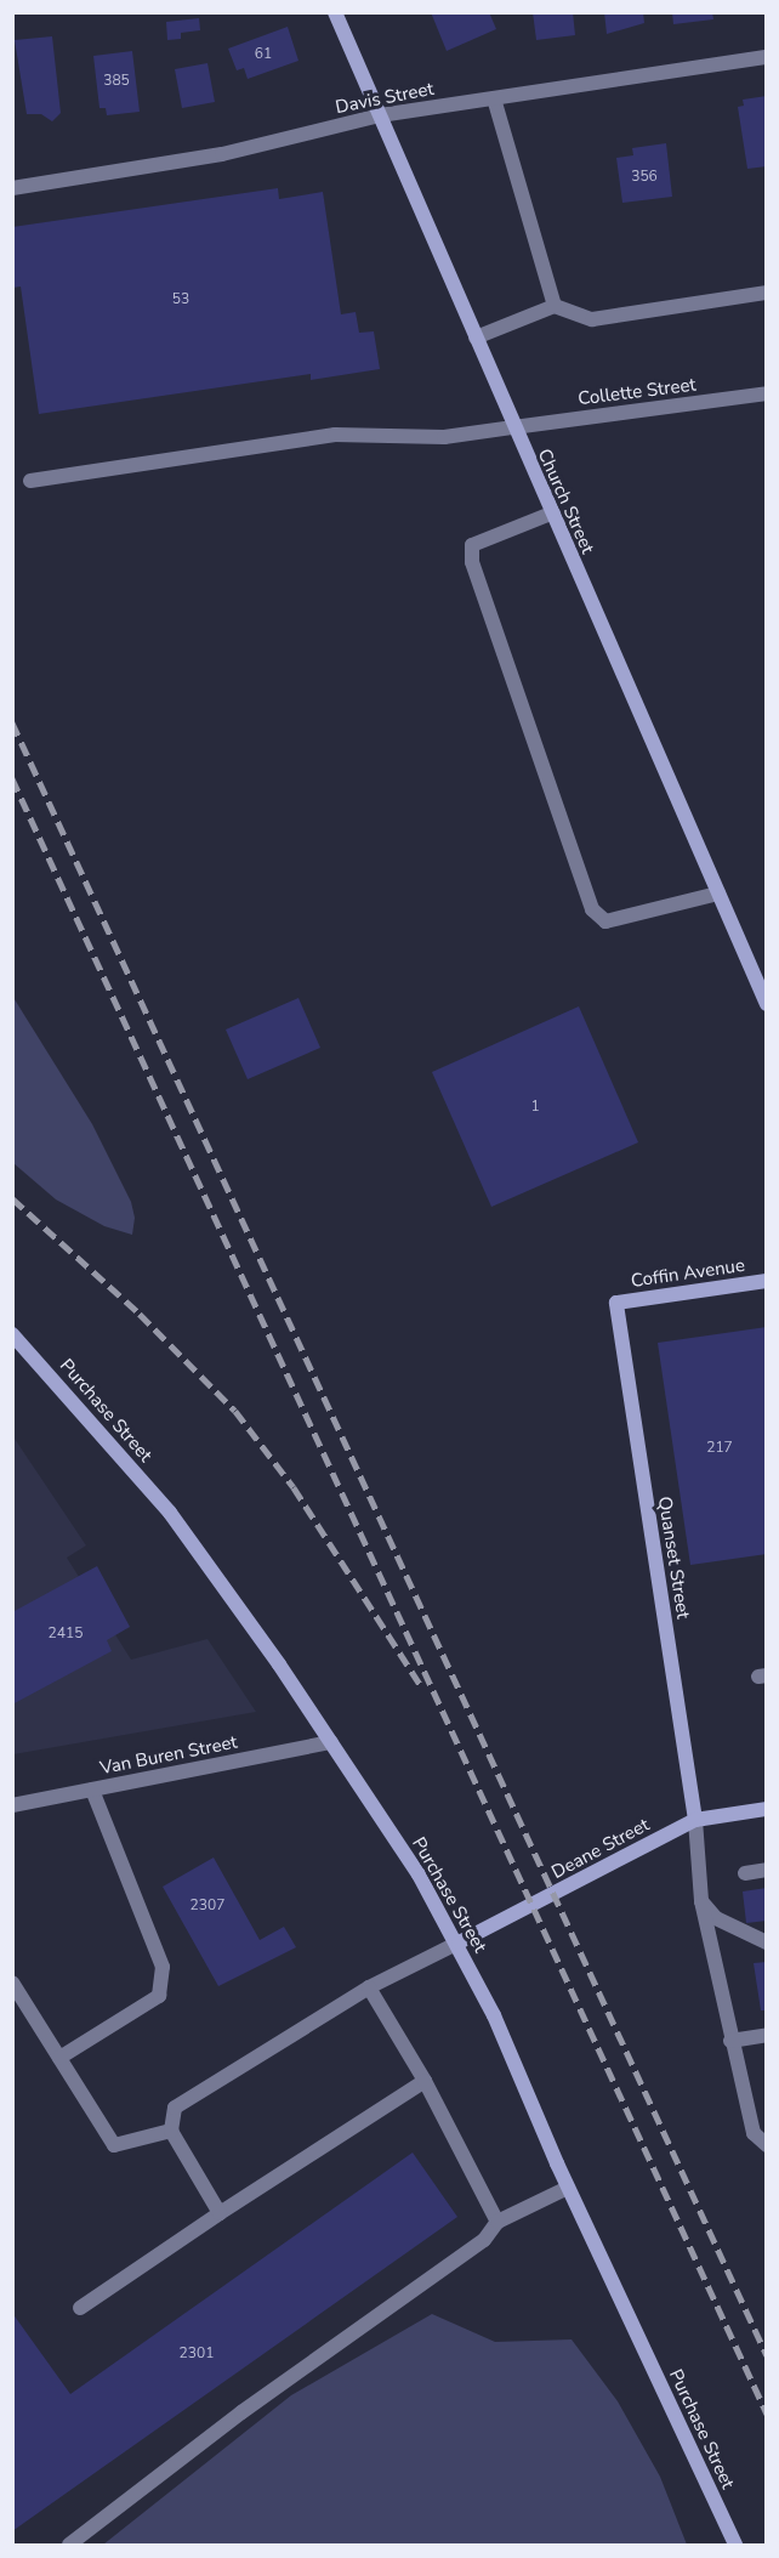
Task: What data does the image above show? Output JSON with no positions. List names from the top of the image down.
{
  "streets": {
    "main road": [
      "Church Street",
      "Coffin Avenue",
      "Purchase Street",
      "Quanset Street",
      "Deane Street"
    ],
    "street": ["Davis Street", "Collette Street", "Van Buren Street"]
  },
  "crossings": [
    ["Davis Street", "Church Street"],
    ["Collette Street", "Church Street"],
    ["Coffin Avenue", "Quanset Street"],
    ["Purchase Street", "Van Buren Street"],
    ["Purchase Street", "Deane Street"],
    ["Quanset Street", "Deane Street"]
  ],
  "house_numbers": [
    "61",
    "385",
    "356",
    "53",
    "1",
    "217",
    "2415",
    "2307",
    "2301"
  ]
}
